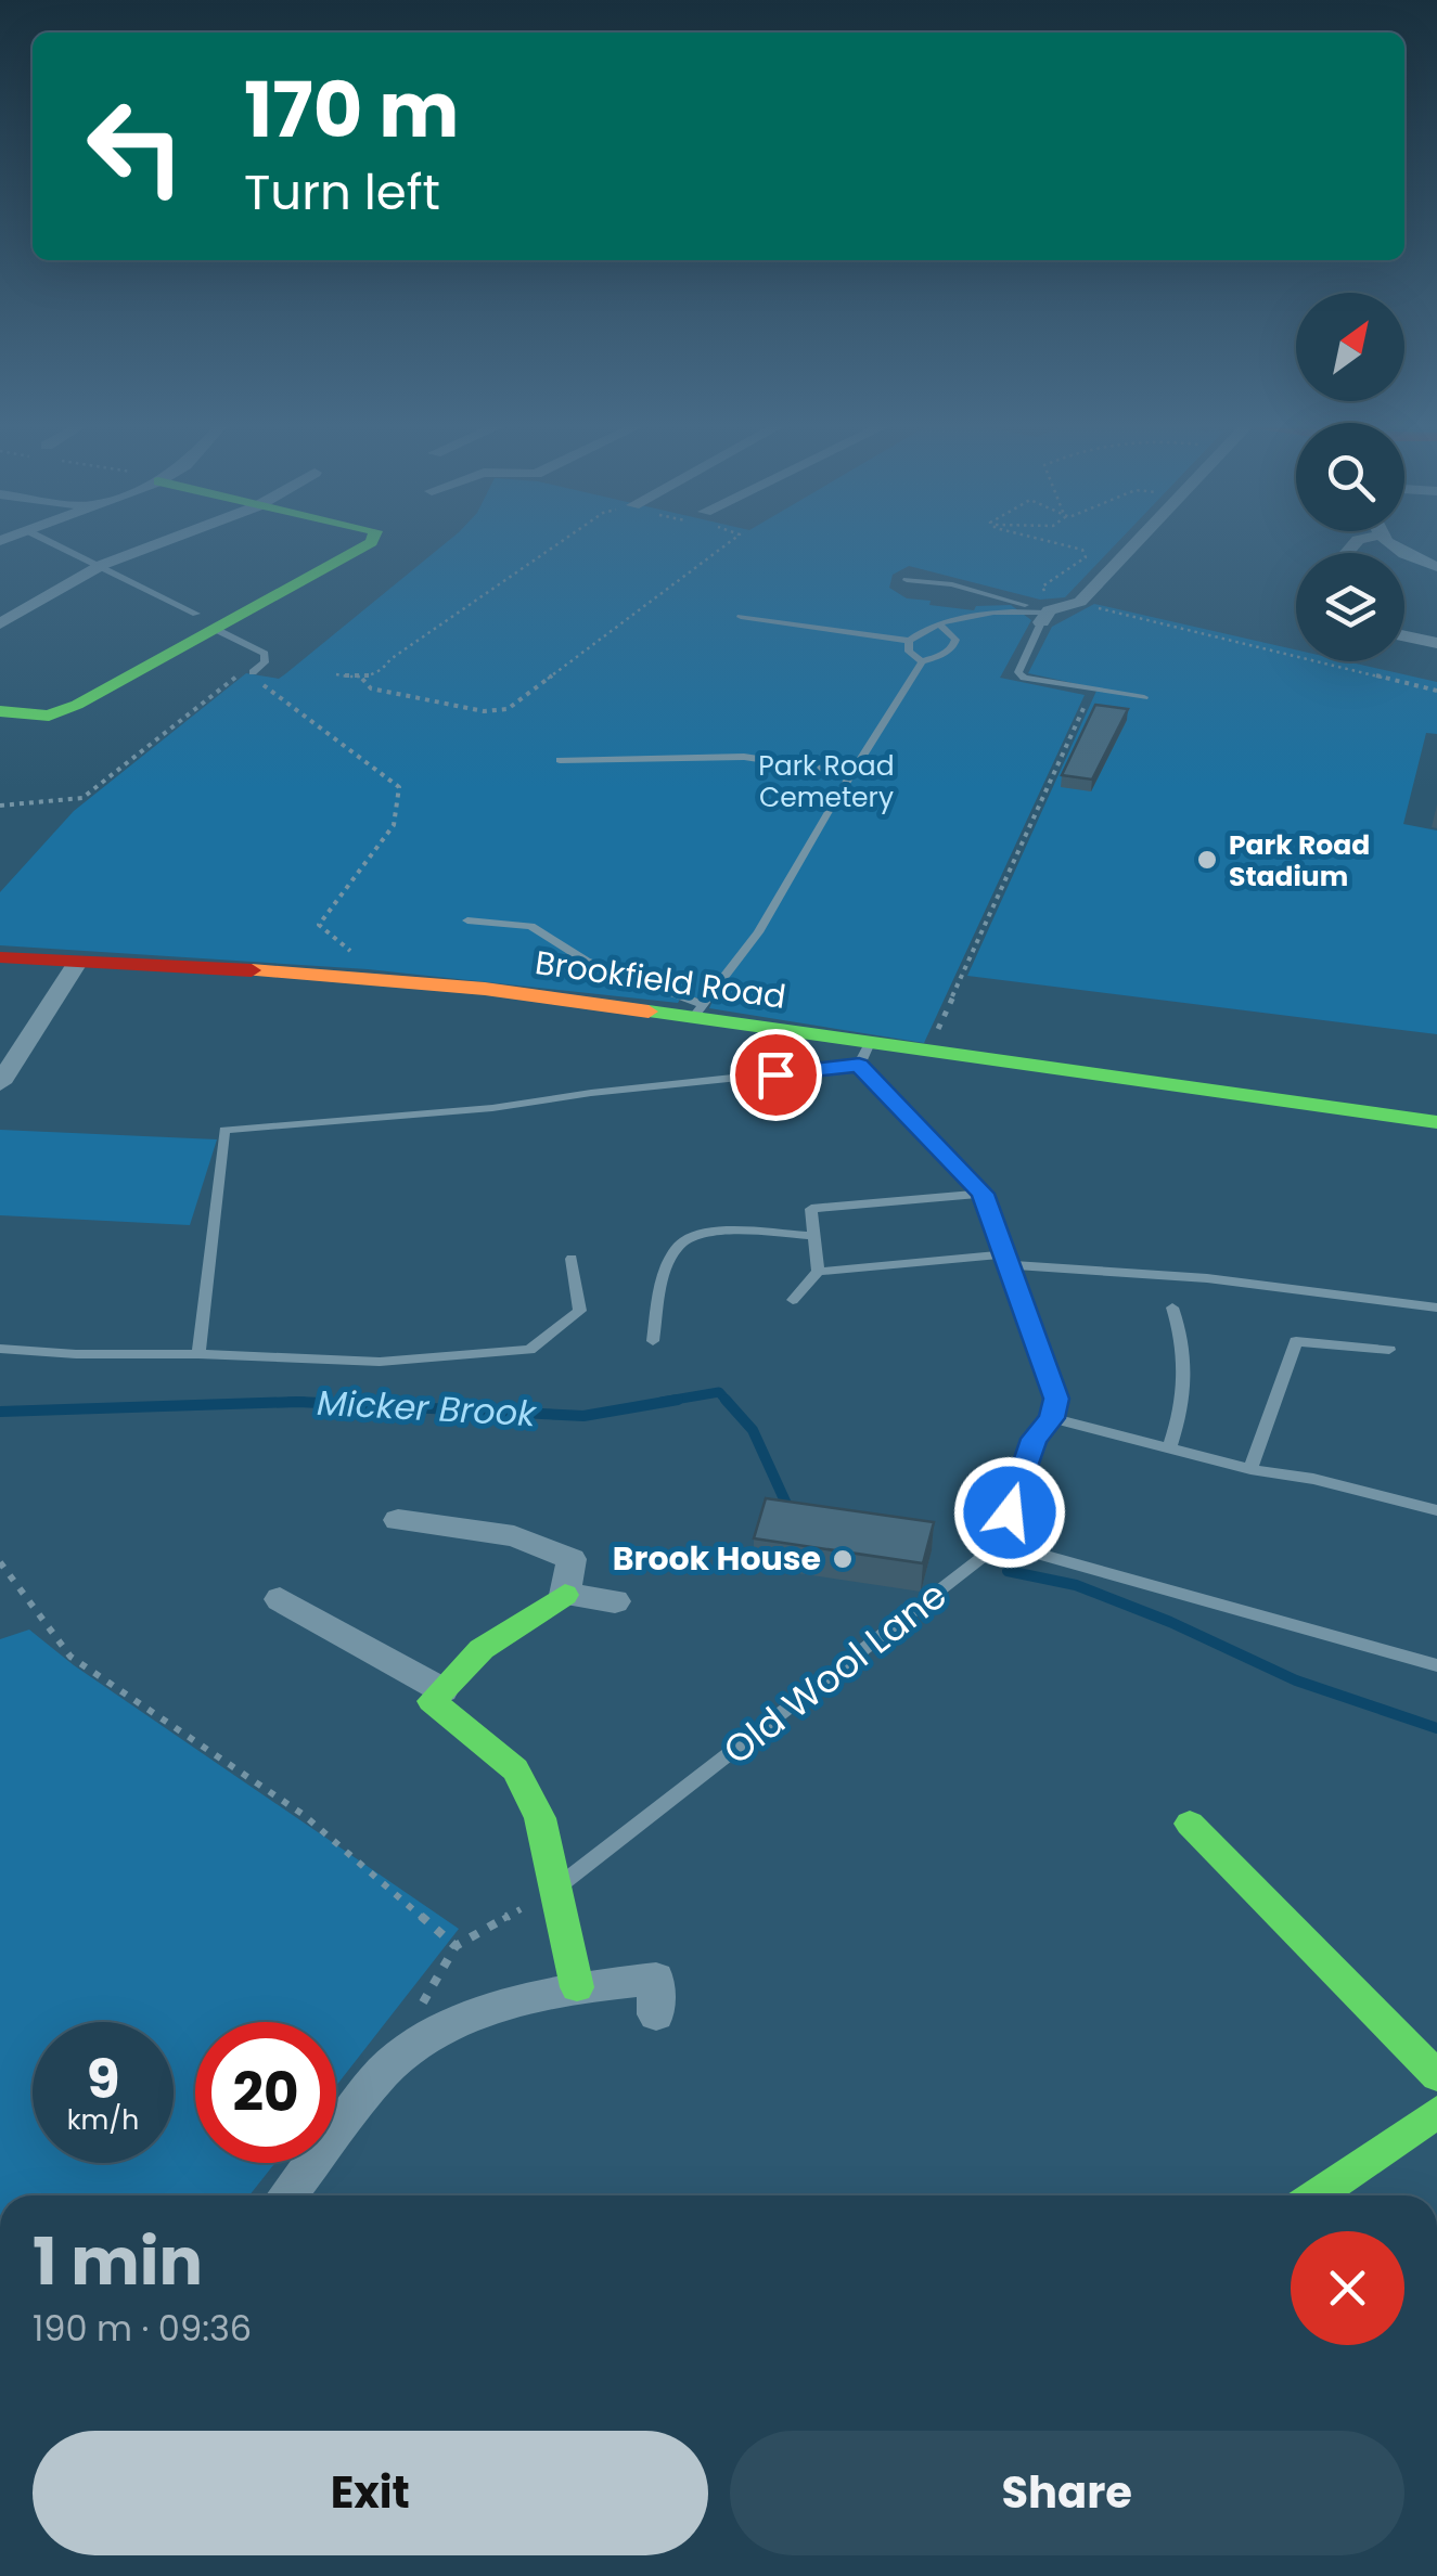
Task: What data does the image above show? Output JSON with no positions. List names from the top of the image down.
{
  "streets": {
    "street": ["Brookfield Road"],
    "lane": ["Old Wool Lane"]
  },
  "water": ["Micker Brook"],
  "parks": ["Park Road Cemetery"],
  "places": ["Park Road Stadium", "Brook House"],
  "north": "top right",
  "page": {
    "turn": ["170 m", "Turn left"],
    "speed": "9 km/h",
    "limit": "20",
    "heading": ["1 min", "190 m · 09:36"],
    "buttons": ["Exit", "Share"]
  }
}
